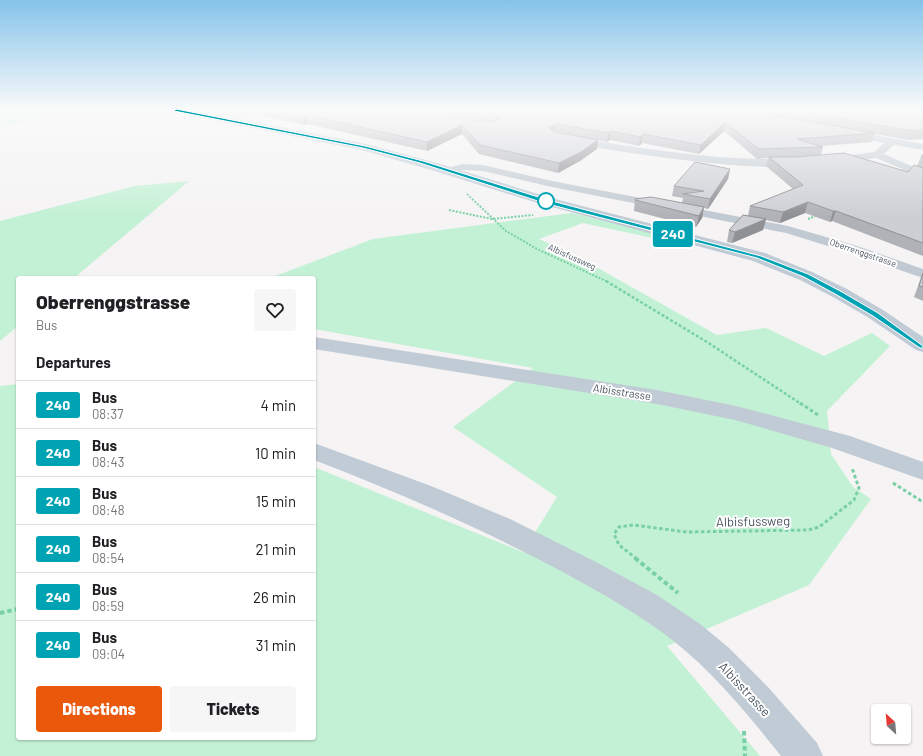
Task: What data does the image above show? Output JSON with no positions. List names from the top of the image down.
{
  "streets": {
    "main road": ["Albisstrasse"],
    "street": ["Oberrenggstrasse"],
    "path": ["Albisfussweg"]
  },
  "crossings": [
    ["Albisfussweg", "Albisstrasse"]
  ],
  "lines": ["bus line 240"],
  "north": "top left",
  "page": {
    "on_map": "240",
    "heading": [
      ["Oberrenggstrasse", "Bus"],
      "Departures"
    ],
    "list": [
      {
        "mark": "240",
        "name": "Bus",
        "note": "08:37",
        "value": "4 min"
      },
      {
        "mark": "240",
        "name": "Bus",
        "note": "08:43",
        "value": "10 min"
      },
      {
        "mark": "240",
        "name": "Bus",
        "note": "08:48",
        "value": "15 min"
      },
      {
        "mark": "240",
        "name": "Bus",
        "note": "08:54",
        "value": "21 min"
      },
      {
        "mark": "240",
        "name": "Bus",
        "note": "08:59",
        "value": "26 min"
      },
      {
        "mark": "240",
        "name": "Bus",
        "note": "09:04",
        "value": "31 min"
      }
    ],
    "buttons": ["Directions", "Tickets"]
  }
}
